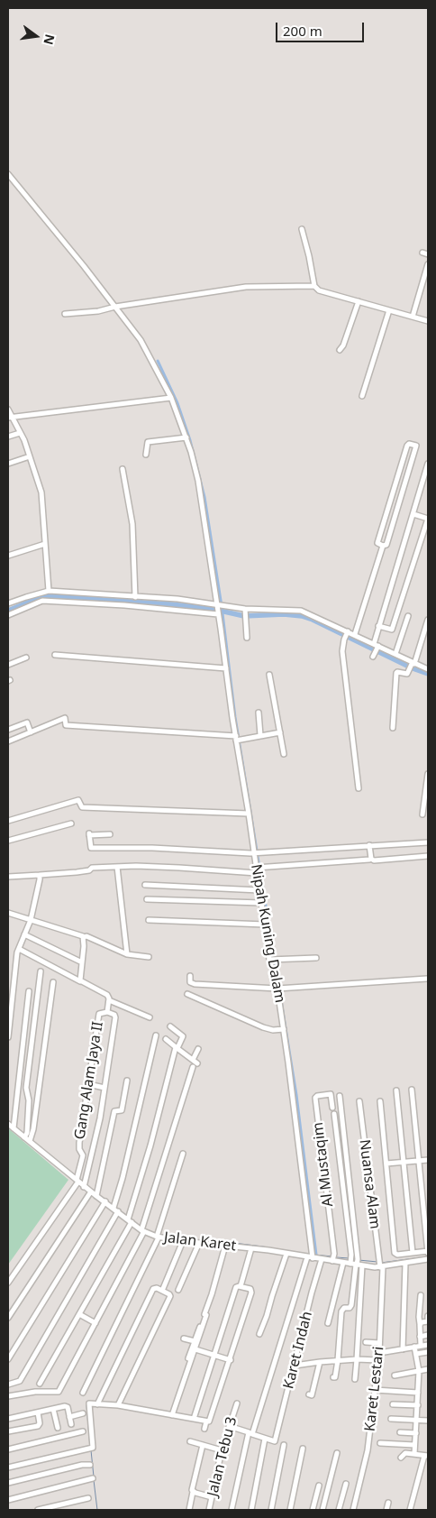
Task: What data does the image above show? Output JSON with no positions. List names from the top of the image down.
{
  "streets": {
    "street": [
      "Nipah Kuning Dalam",
      "Gang Alam Jaya II",
      "Al Mustaqim",
      "Nuansa Alam",
      "Jalan Karet",
      "Karet Indah",
      "Karet Lestari",
      "Jalan Tebu 3"
    ]
  },
  "crossings": [
    ["Nipah Kuning Dalam", "Jalan Karet"],
    ["Gang Alam Jaya II", "Jalan Karet"],
    ["Al Mustaqim", "Jalan Karet"],
    ["Nuansa Alam", "Jalan Karet"],
    ["Nuansa Alam", "Karet Lestari"],
    ["Jalan Karet", "Karet Indah"],
    ["Jalan Karet", "Karet Lestari"]
  ],
  "scale_bar": "200 m",
  "north": "right"
}
